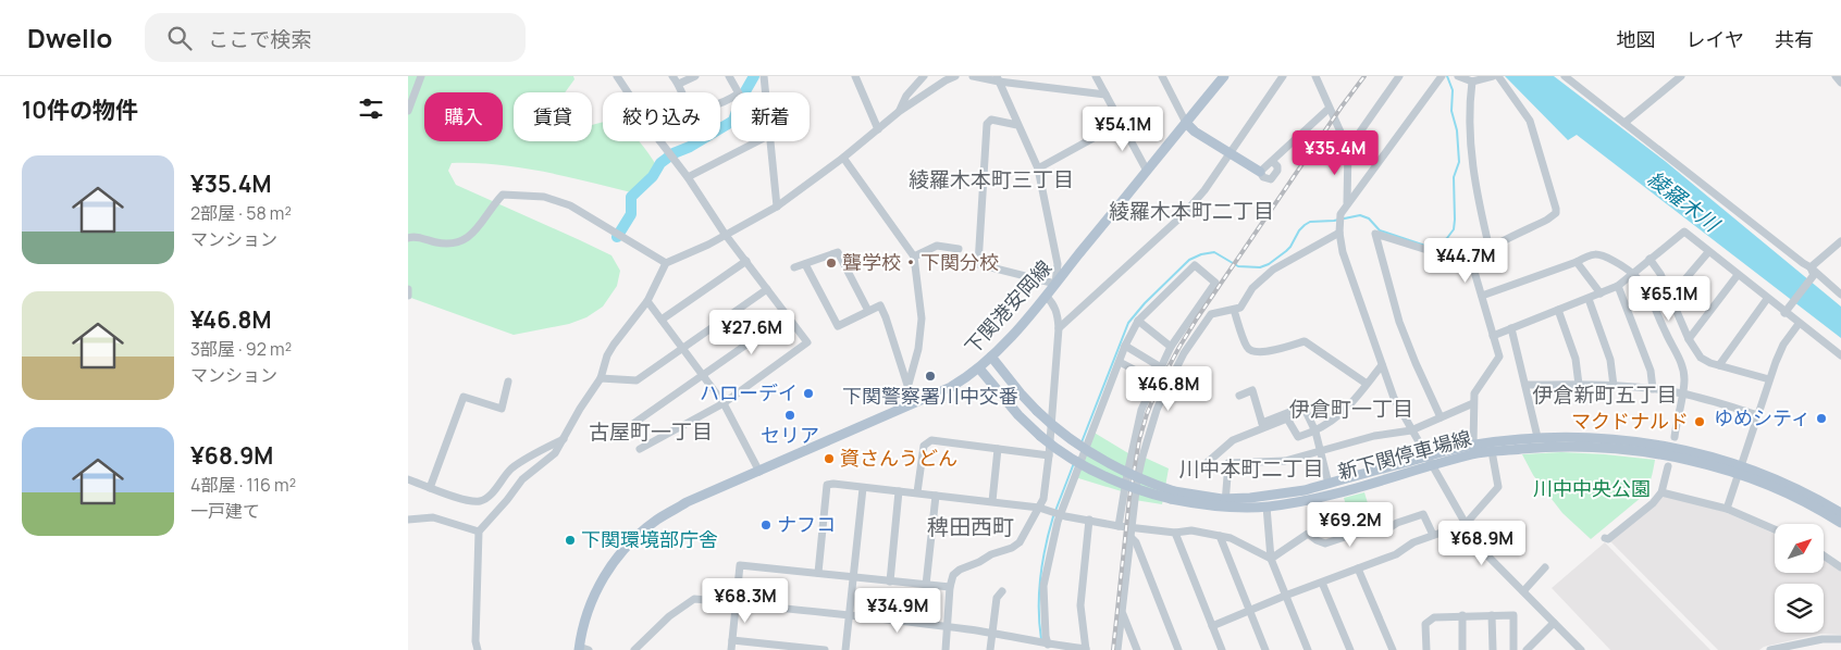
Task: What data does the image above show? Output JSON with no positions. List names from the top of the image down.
{
  "streets": {
    "main road": ["下関港安岡線", "新下関停車場線"]
  },
  "crossings": [
    ["下関港安岡線", "新下関停車場線"]
  ],
  "districts": [
    "綾羅木本町三丁目",
    "綾羅木本町二丁目",
    "伊倉新町五丁目",
    "伊倉町一丁目",
    "古屋町一丁目",
    "川中本町二丁目",
    "稗田西町"
  ],
  "water": ["綾羅木川"],
  "parks": ["川中中央公園"],
  "places": [
    "聾学校・下関分校",
    "下関警察署川中交番",
    "ハローデイ",
    "セリア",
    "ゆめシティ",
    "マクドナルド",
    "資さんうどん",
    "ナフコ",
    "下関環境部庁舎"
  ],
  "north": "top right",
  "page": {
    "header": "Dwello",
    "search": "ここで検索",
    "nav": ["地図", "レイヤ", "共有"],
    "heading": "10件の物件",
    "chip": [
      "購入",
      "賃貸",
      "絞り込み",
      "新着"
    ],
    "price": [
      "¥54.1M",
      "¥35.4M",
      "¥44.7M",
      "¥65.1M",
      "¥27.6M",
      "¥46.8M",
      "¥69.2M",
      "¥68.9M",
      "¥68.3M",
      "¥34.9M"
    ],
    "list": [
      {
        "name": "¥35.4M",
        "note": "2部屋 · 58 m² · マンション"
      },
      {
        "name": "¥46.8M",
        "note": "3部屋 · 92 m² · マンション"
      },
      {
        "name": "¥68.9M",
        "note": "4部屋 · 116 m² · 一戸建て"
      }
    ]
  }
}
